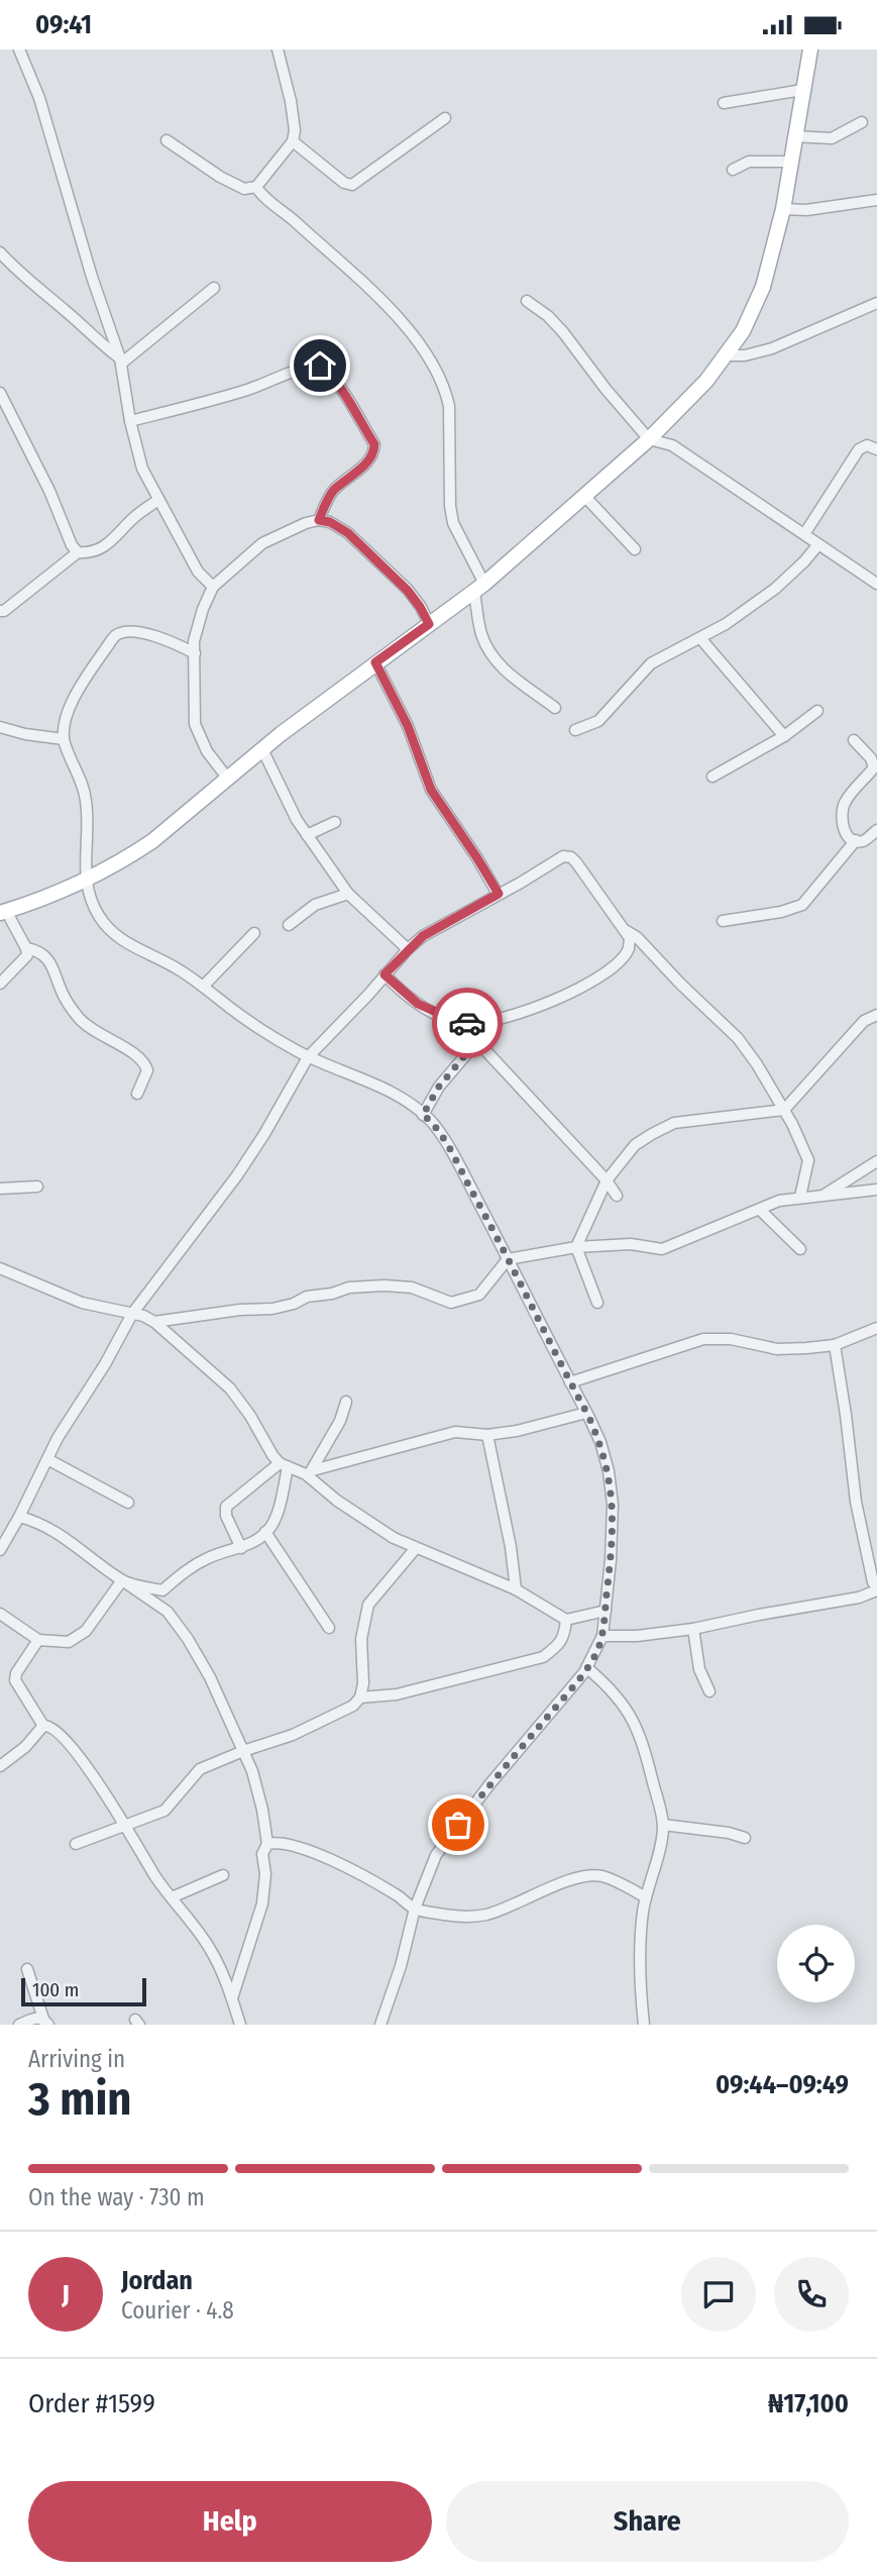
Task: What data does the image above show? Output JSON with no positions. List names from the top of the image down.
{
  "scale_bar": "100 m",
  "page": {
    "status": "09:41",
    "scale": "100 m",
    "heading": ["3 min", "Arriving in", "09:44–09:49"],
    "panel": [
      "Jordan",
      "Courier · 4.8",
      "Order #1599",
      "₦17,100"
    ],
    "bar": "On the way · 730 m",
    "round": "J",
    "buttons": ["Help", "Share"]
  }
}
